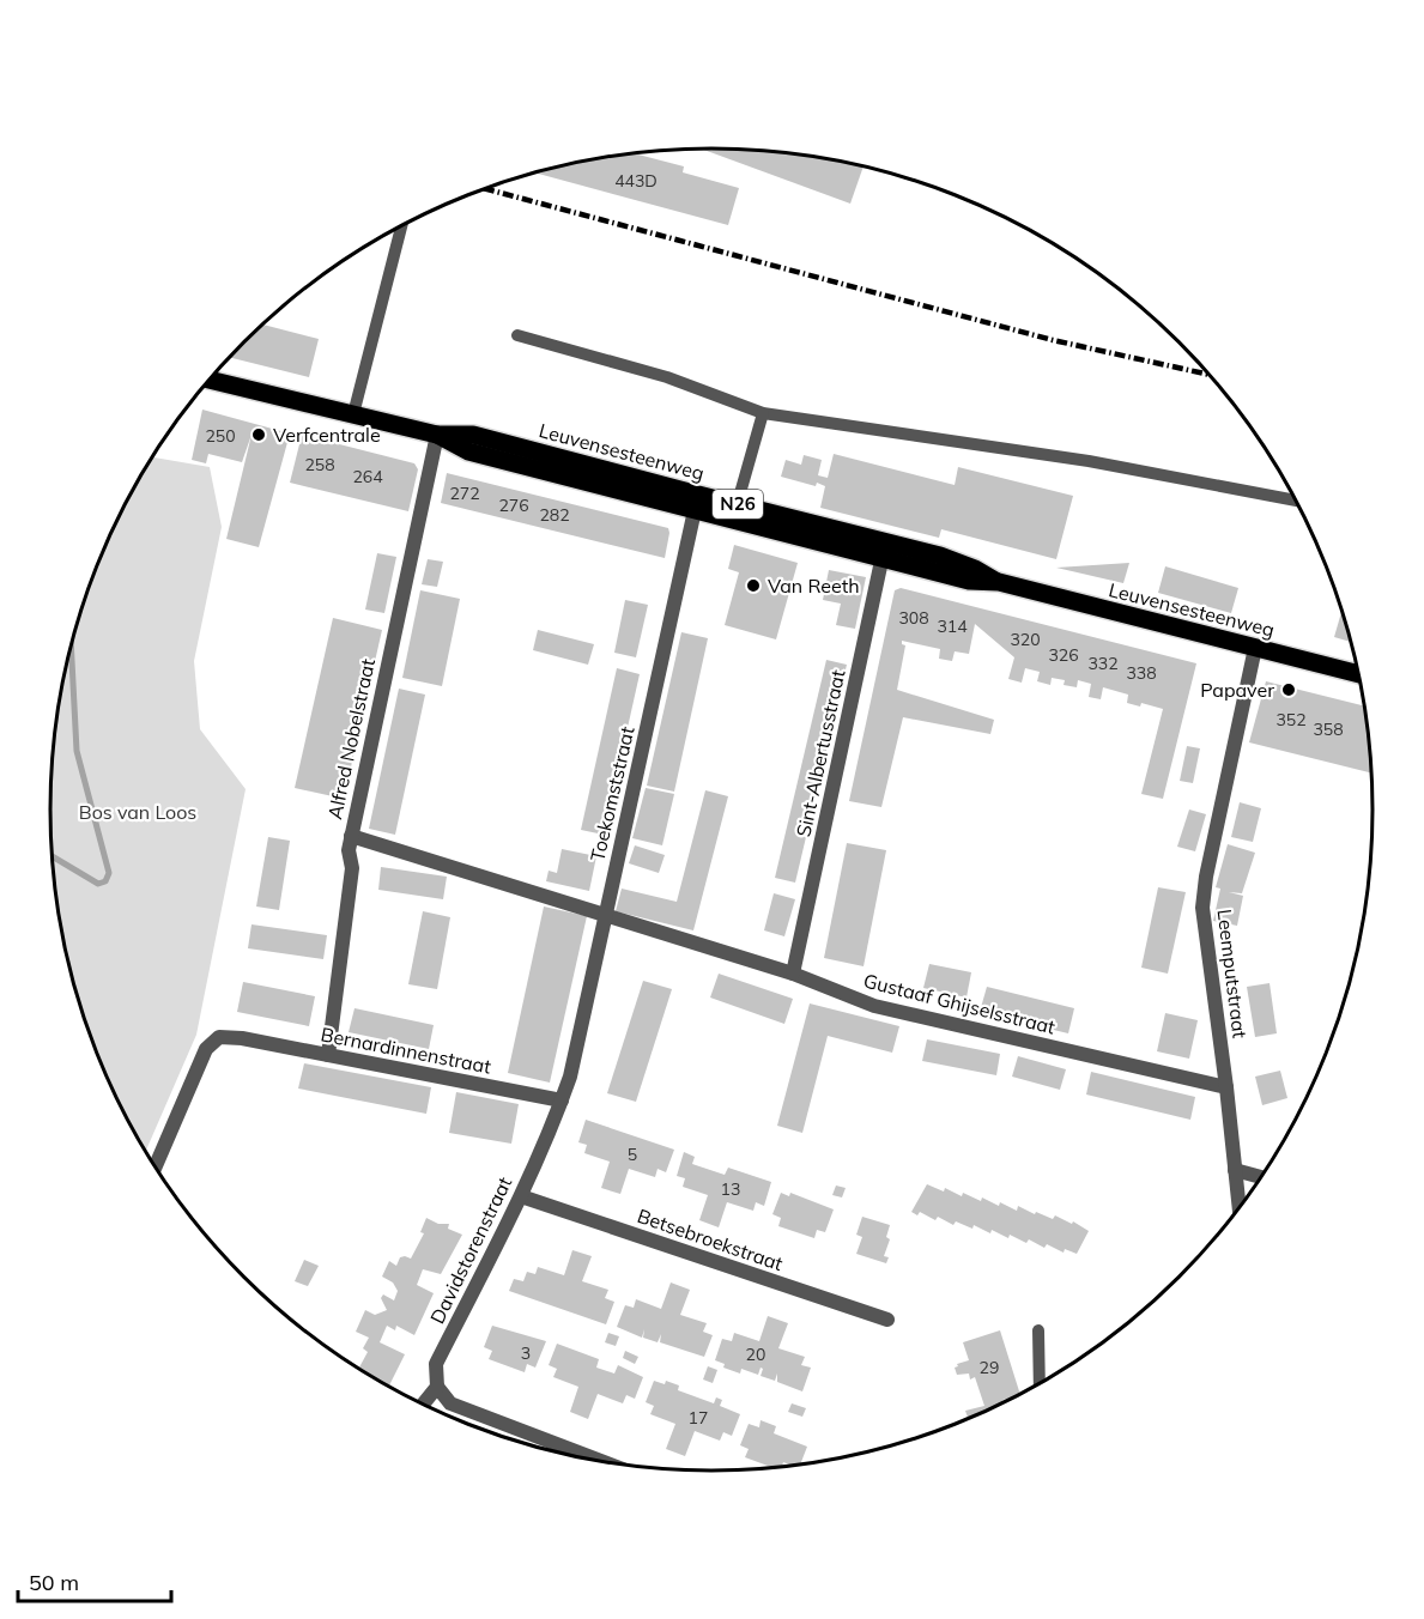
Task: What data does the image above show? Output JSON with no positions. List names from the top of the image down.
{
  "streets": {
    "main road": ["Leuvensesteenweg", "N26"],
    "street": [
      "Alfred Nobelstraat",
      "Sint-Albertusstraat",
      "Toekomststraat",
      "Leemputstraat",
      "Gustaaf Ghijselsstraat",
      "Bernardinnenstraat",
      "Betsebroekstraat",
      "Davidstorenstraat"
    ]
  },
  "crossings": [
    ["Leuvensesteenweg", "Alfred Nobelstraat"],
    ["Leuvensesteenweg", "Sint-Albertusstraat"],
    ["Leuvensesteenweg", "Toekomststraat"],
    ["Leuvensesteenweg", "Leemputstraat"],
    ["Alfred Nobelstraat", "Gustaaf Ghijselsstraat"],
    ["Alfred Nobelstraat", "Bernardinnenstraat"],
    ["Sint-Albertusstraat", "Gustaaf Ghijselsstraat"],
    ["Toekomststraat", "Gustaaf Ghijselsstraat"],
    ["Toekomststraat", "Bernardinnenstraat"],
    ["Toekomststraat", "Davidstorenstraat"],
    ["Leemputstraat", "Gustaaf Ghijselsstraat"],
    ["Bernardinnenstraat", "Davidstorenstraat"],
    ["Betsebroekstraat", "Davidstorenstraat"]
  ],
  "parks": ["Bos van Loos"],
  "places": ["Verfcentrale", "Van Reeth", "Papaver"],
  "house_numbers": [
    "443D",
    "250",
    "258",
    "264",
    "272",
    "276",
    "282",
    "308",
    "314",
    "320",
    "326",
    "332",
    "338",
    "352",
    "358",
    "5",
    "13",
    "3",
    "20",
    "29",
    "17"
  ],
  "scale_bar": "50 m"
}
